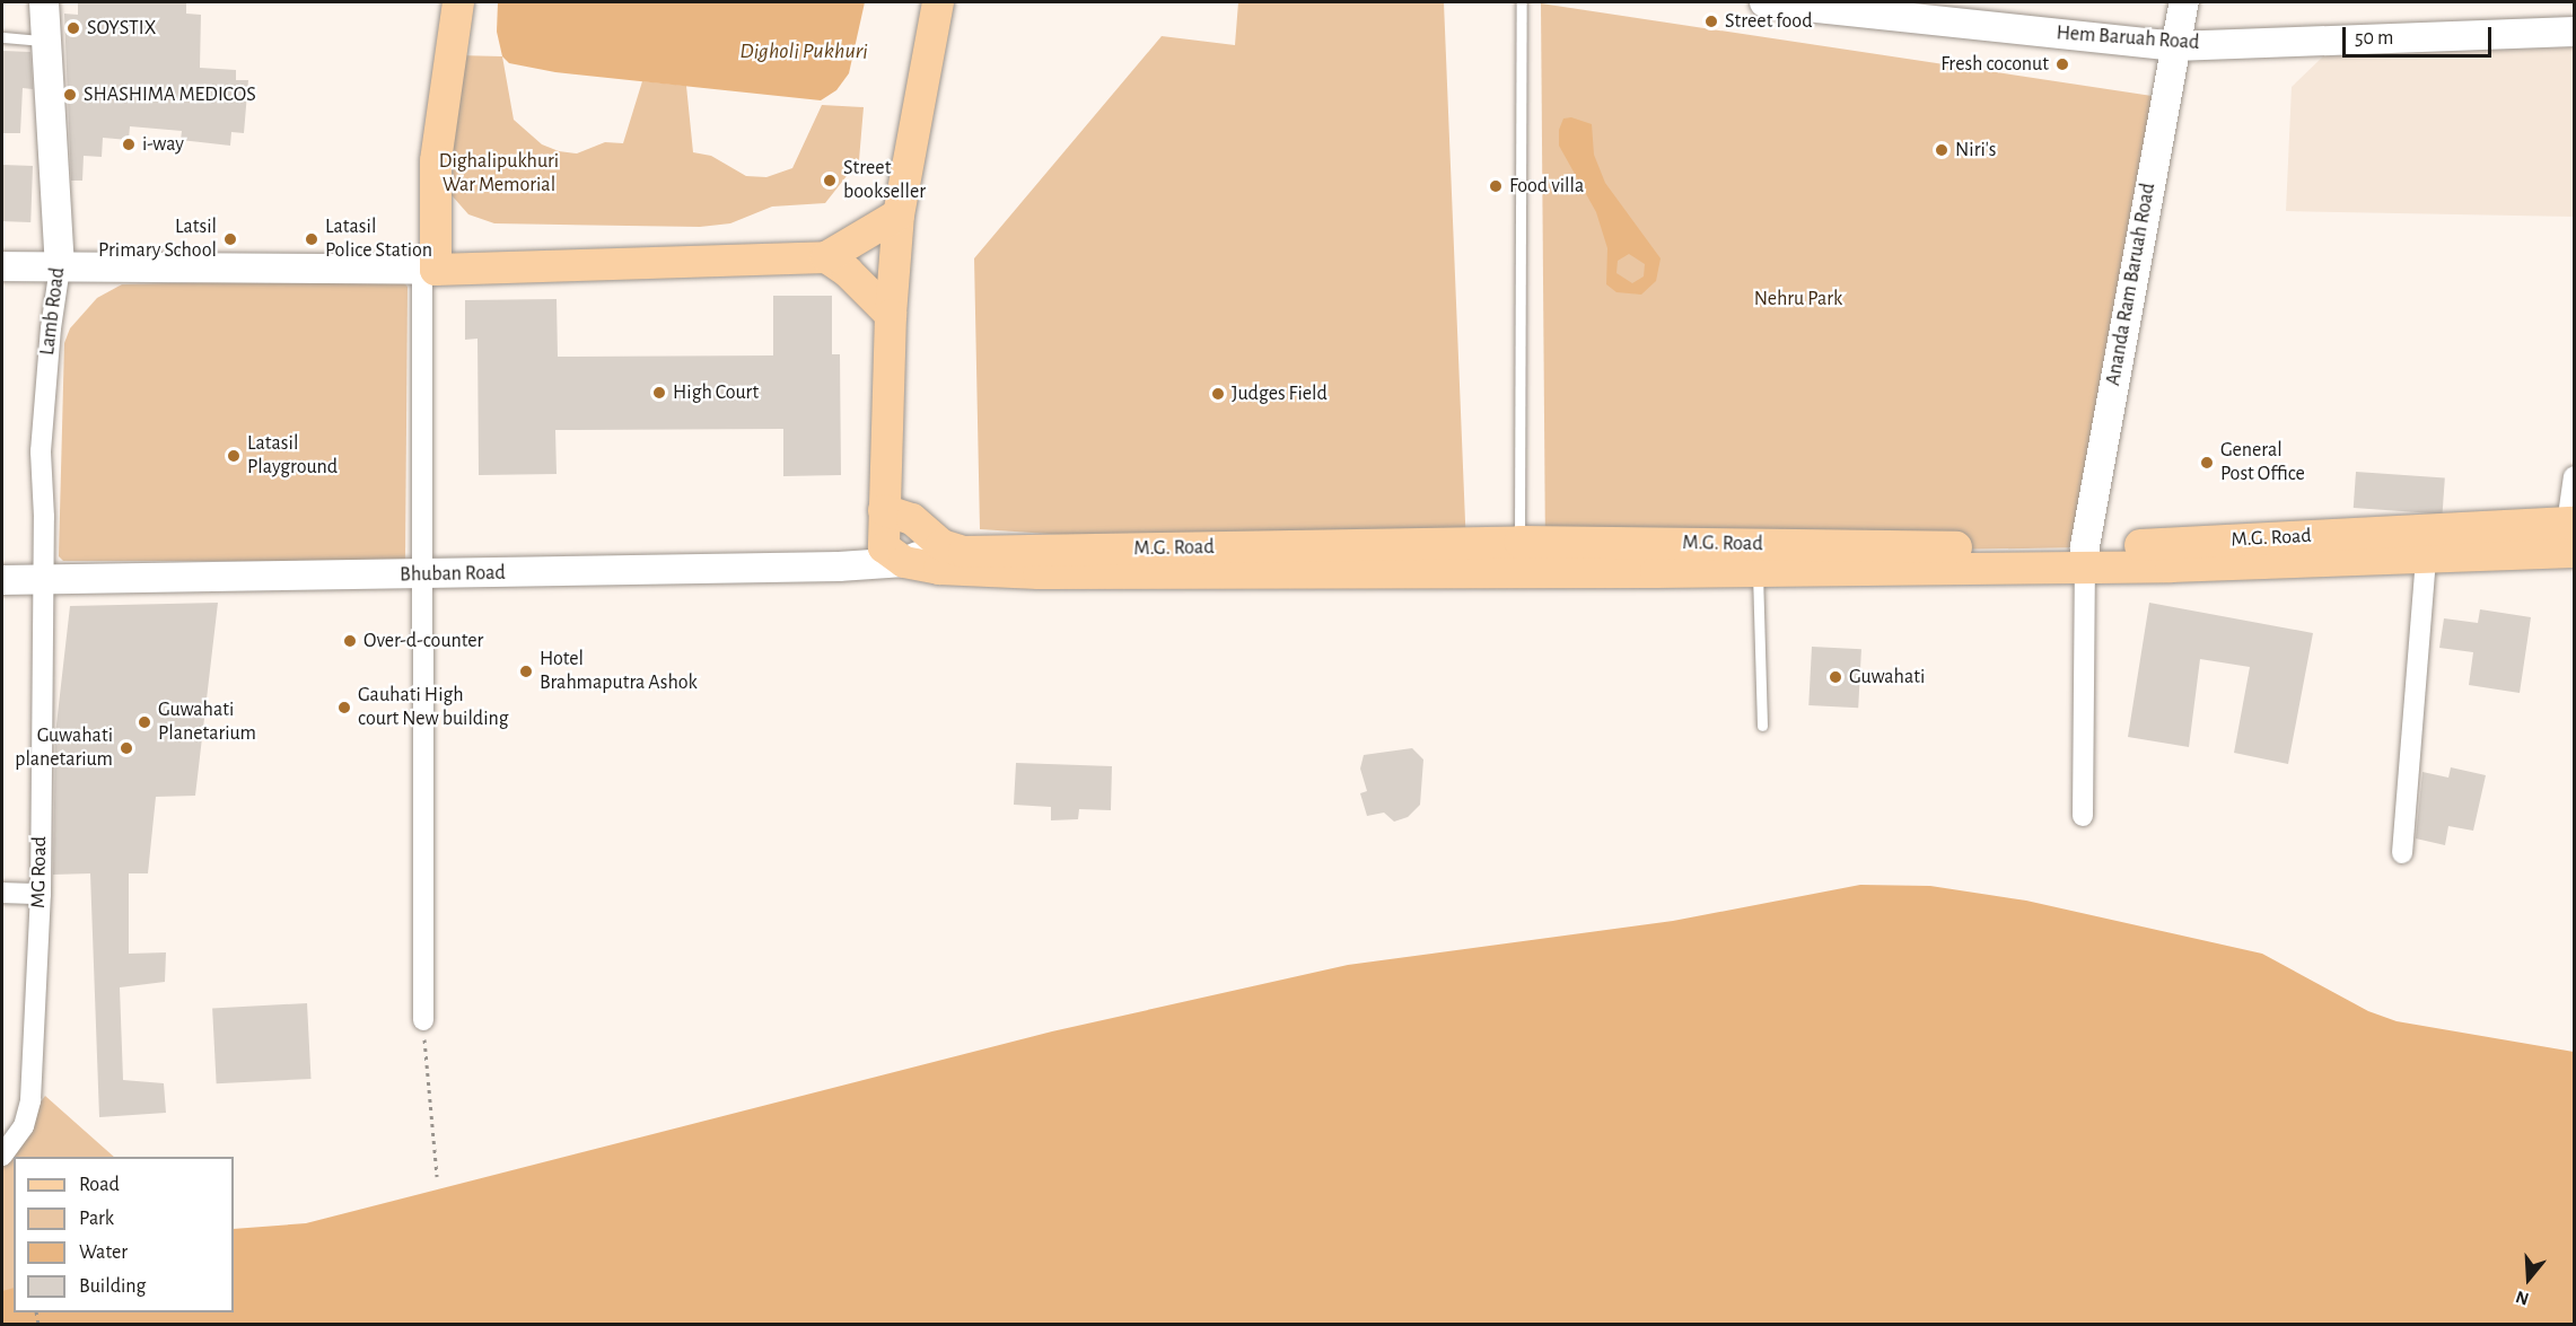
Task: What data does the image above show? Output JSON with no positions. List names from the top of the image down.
{
  "streets": {
    "main road": ["M.G. Road"],
    "street": [
      "Hem Baruah Road",
      "Ananda Ram Baruah Road",
      "Lamb Road",
      "Bhuban Road",
      "MG Road"
    ]
  },
  "crossings": [
    ["Hem Baruah Road", "Ananda Ram Baruah Road"],
    ["Ananda Ram Baruah Road", "M.G. Road"],
    ["Lamb Road", "Bhuban Road"],
    ["Lamb Road", "MG Road"],
    ["Bhuban Road", "MG Road"]
  ],
  "water": ["Digholi Pukhuri"],
  "parks": ["Dighalipukhuri War Memorial", "Nehru Park"],
  "places": [
    "Street food",
    "SOYSTIX",
    "Fresh coconut",
    "SHASHIMA MEDICOS",
    "i-way",
    "Niri's",
    "Street bookseller",
    "Food villa",
    "Latsil Primary School",
    "Latasil Police Station",
    "High Court",
    "Judges Field",
    "Latasil Playground",
    "General Post Office",
    "Over-d-counter",
    "Hotel Brahmaputra Ashok",
    "Guwahati",
    "Gauhati High court New building",
    "Guwahati Planetarium",
    "Guwahati planetarium"
  ],
  "legend": [
    "Road",
    "Park",
    "Water",
    "Building"
  ],
  "scale_bar": "50 m",
  "north": "bottom"
}
